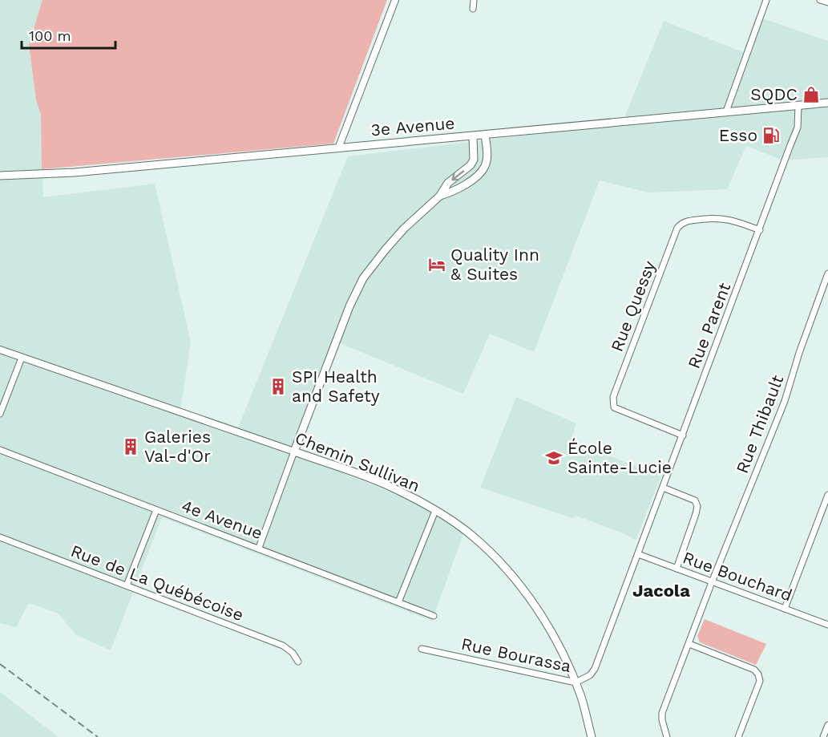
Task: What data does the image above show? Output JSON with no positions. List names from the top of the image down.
{
  "streets": {
    "main road": ["3e Avenue", "Chemin Sullivan"],
    "street": [
      "Rue Quessy",
      "Rue Parent",
      "Rue Thibault",
      "4e Avenue",
      "Rue Bouchard",
      "Rue de La Québécoise",
      "Rue Bourassa"
    ]
  },
  "crossings": [
    ["3e Avenue", "Rue Parent"],
    ["Rue Quessy", "Rue Parent"],
    ["Rue Parent", "Rue Bouchard"],
    ["Rue Parent", "Rue Bourassa"],
    ["Rue Thibault", "Rue Bouchard"],
    ["Chemin Sullivan", "Rue Bourassa"],
    ["Rue Bouchard", "Rue Bourassa"]
  ],
  "districts": ["Jacola"],
  "places": {
    "shop": ["SQDC"],
    "fuel station": ["Esso"],
    "hotel": ["Quality Inn & Suites"],
    "building": ["SPI Health and Safety", "Galeries Val-d'Or"],
    "school or university": ["École Sainte-Lucie"]
  },
  "scale_bar": "100 m"
}
